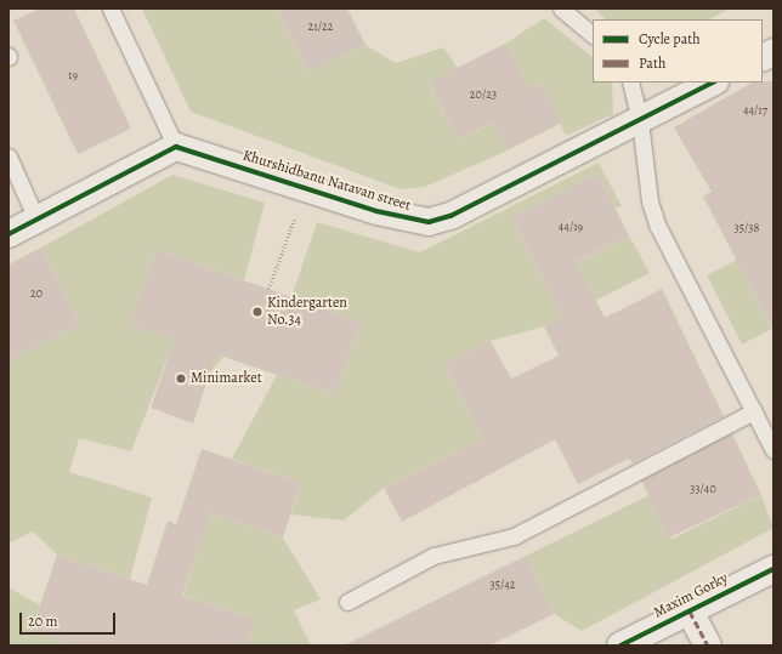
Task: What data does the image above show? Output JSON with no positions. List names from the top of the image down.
{
  "streets": {
    "street": ["Khurshidbanu Natavan street", "Maxim Gorky"]
  },
  "places": ["Kindergarten No.34", "Minimarket"],
  "house_numbers": [
    "21/22",
    "19",
    "20/23",
    "44/17",
    "44/19",
    "35/38",
    "20",
    "33/40",
    "35/42"
  ],
  "legend": ["Cycle path", "Path"],
  "scale_bar": "20 m"
}
